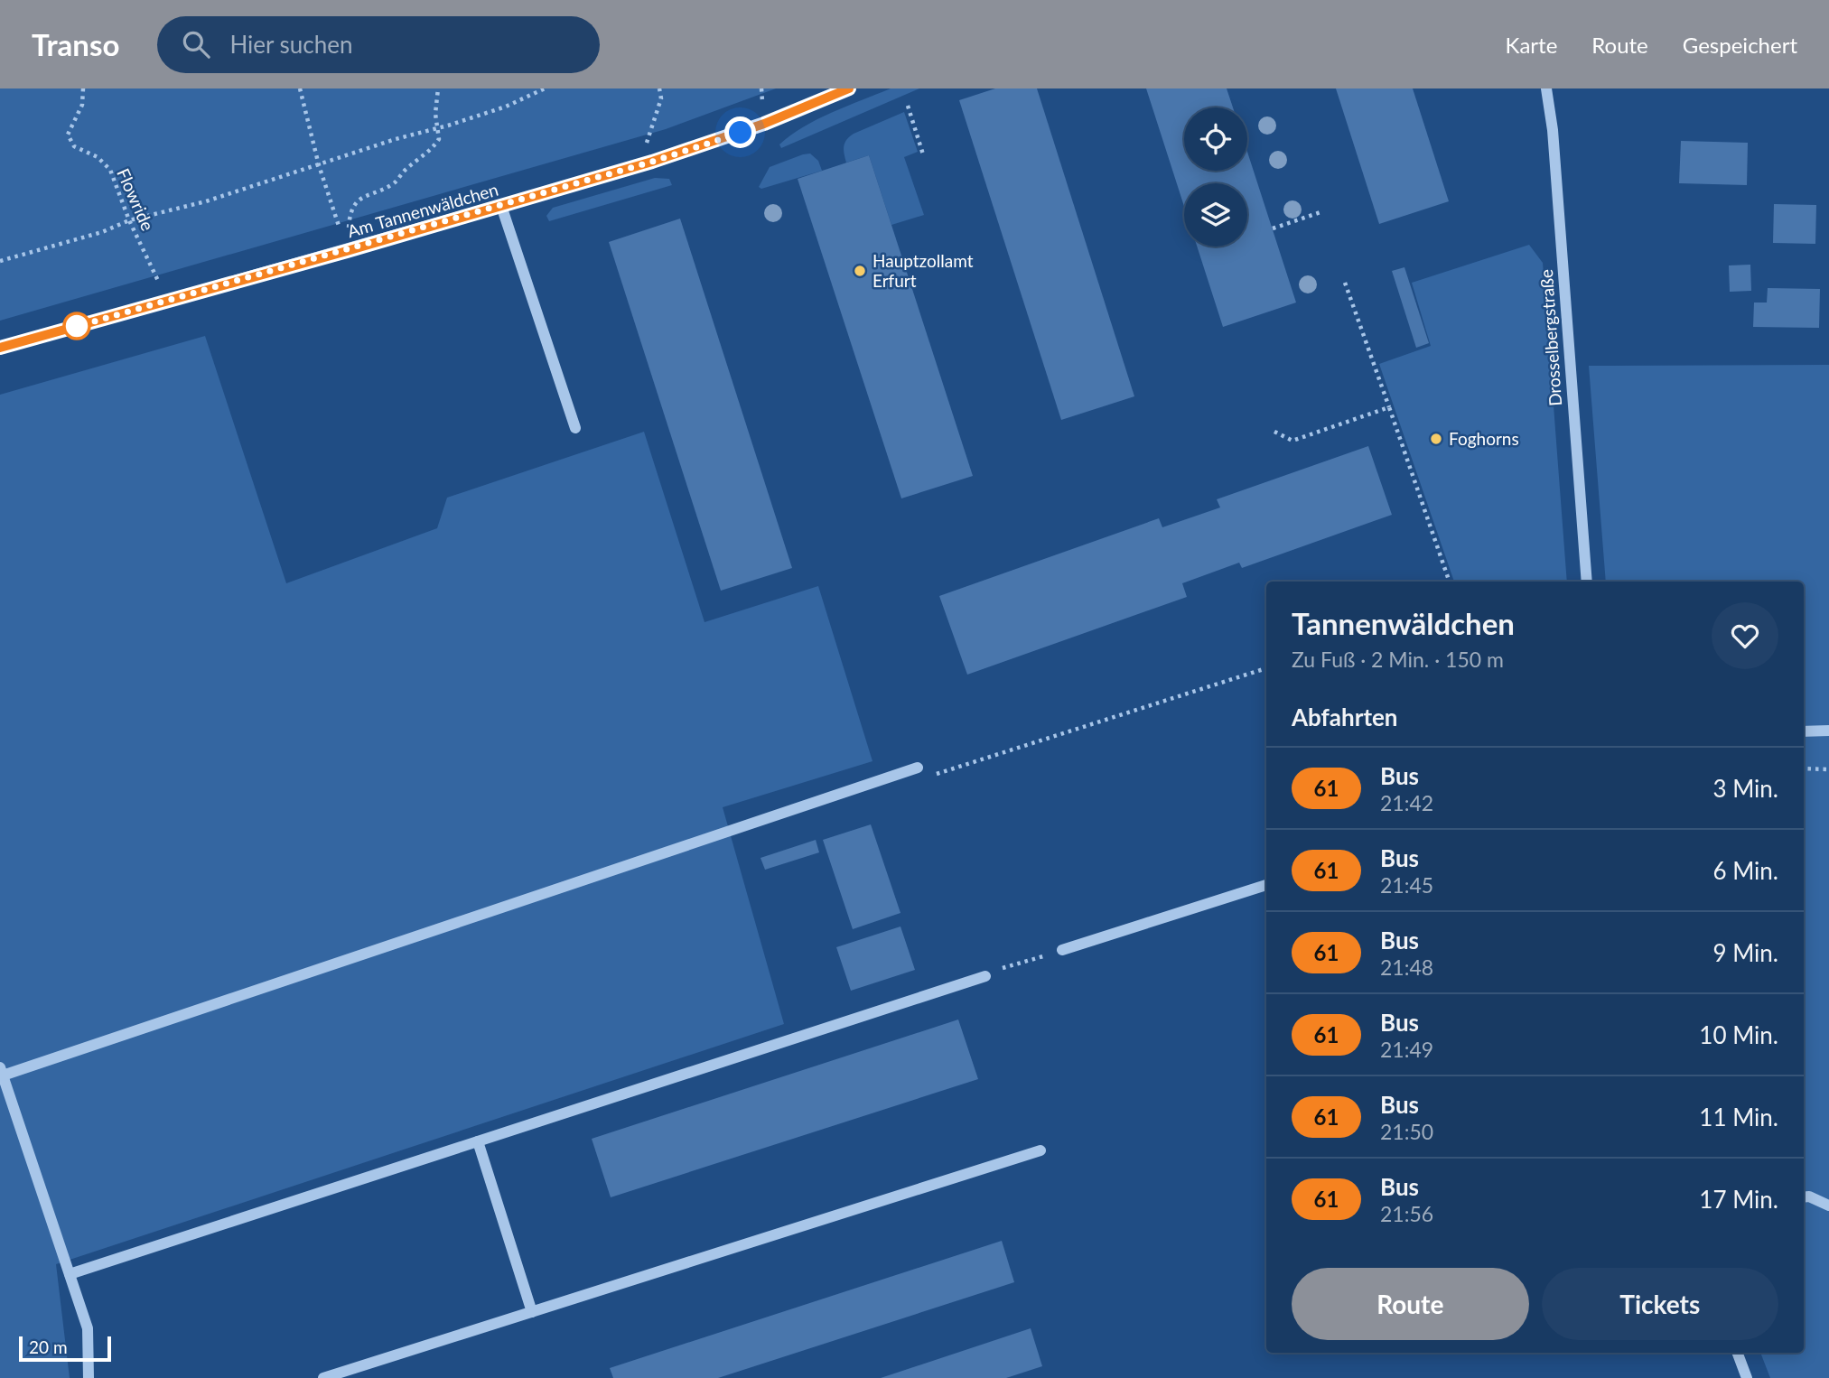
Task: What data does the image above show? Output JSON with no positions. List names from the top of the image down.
{
  "streets": {
    "street": ["Am Tannenwäldchen", "Drosselbergstraße"],
    "path": ["Flowride"]
  },
  "crossings": [
    ["Flowride", "Am Tannenwäldchen"]
  ],
  "places": ["Hauptzollamt Erfurt", "Foghorns"],
  "lines": ["bus line 61"],
  "scale_bar": "20 m",
  "page": {
    "header": "Transo",
    "search": "Hier suchen",
    "nav": ["Karte", "Route", "Gespeichert"],
    "heading": [
      ["Tannenwäldchen", "Zu Fuß · 2 Min. · 150 m"],
      "Abfahrten"
    ],
    "list": [
      {
        "mark": "61",
        "name": "Bus",
        "note": "21:42",
        "value": "3 Min."
      },
      {
        "mark": "61",
        "name": "Bus",
        "note": "21:45",
        "value": "6 Min."
      },
      {
        "mark": "61",
        "name": "Bus",
        "note": "21:48",
        "value": "9 Min."
      },
      {
        "mark": "61",
        "name": "Bus",
        "note": "21:49",
        "value": "10 Min."
      },
      {
        "mark": "61",
        "name": "Bus",
        "note": "21:50",
        "value": "11 Min."
      },
      {
        "mark": "61",
        "name": "Bus",
        "note": "21:56",
        "value": "17 Min."
      }
    ],
    "buttons": ["Route", "Tickets"],
    "scale": "20 m"
  }
}
